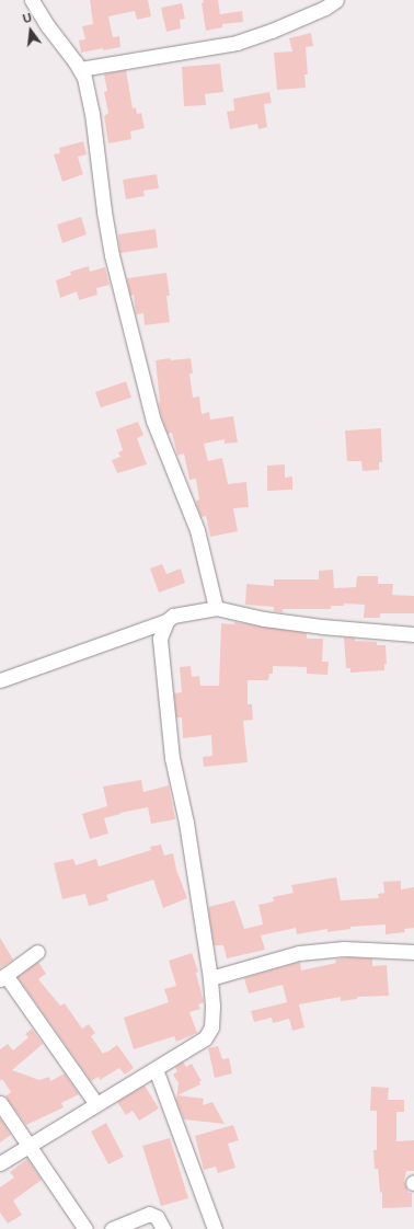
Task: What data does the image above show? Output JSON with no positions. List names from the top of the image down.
{
  "north": "top"
}
